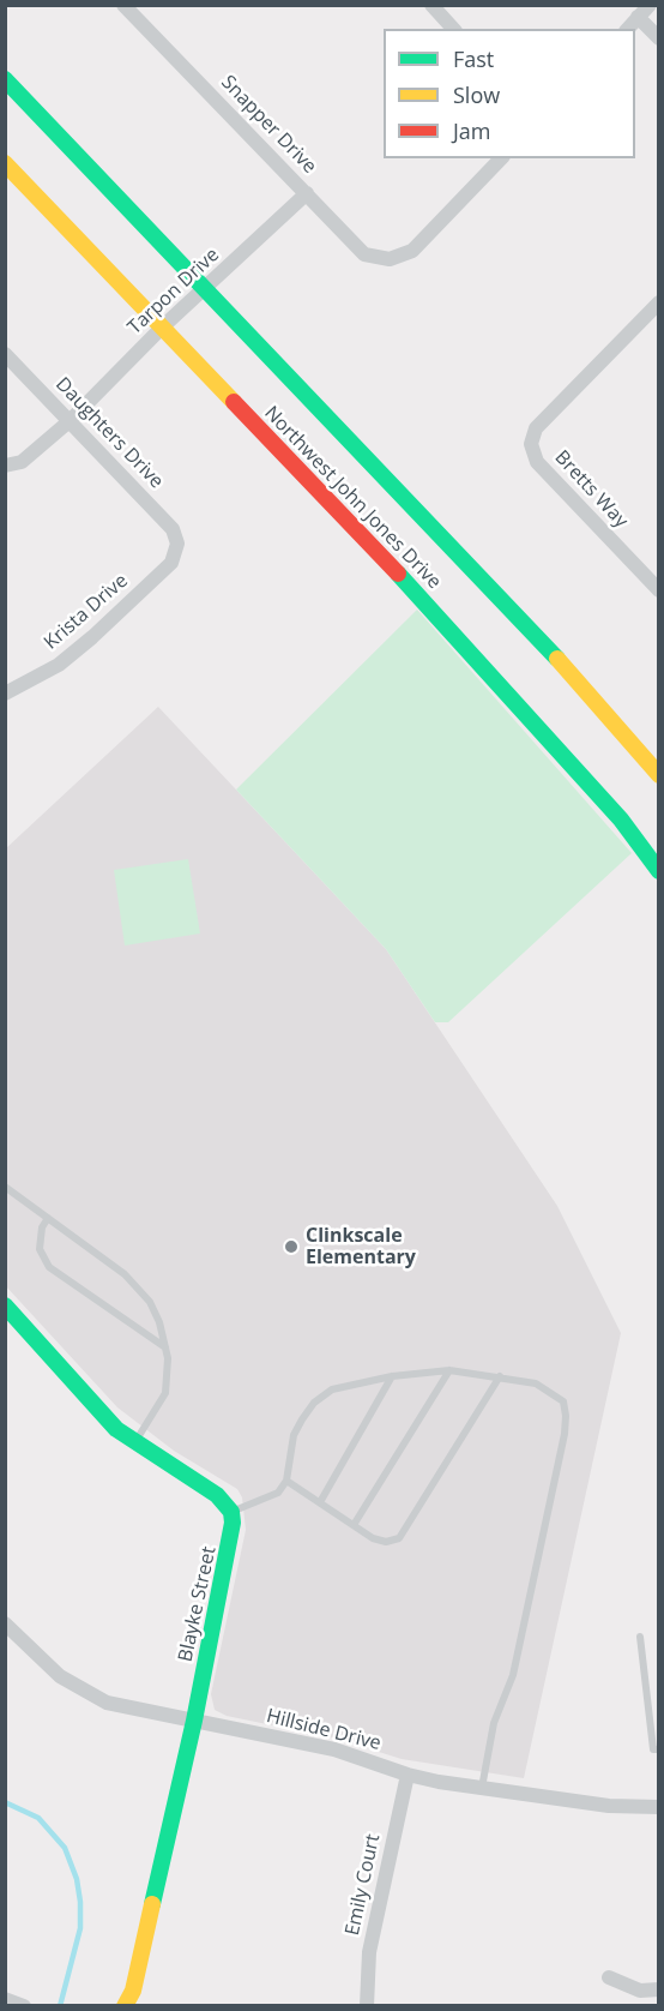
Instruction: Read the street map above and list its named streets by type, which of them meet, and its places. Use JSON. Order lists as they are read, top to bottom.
{
  "streets": {
    "main road": ["Northwest John Jones Drive", "Blayke Street"],
    "street": [
      "Snapper Drive",
      "Tarpon Drive",
      "Daughters Drive",
      "Bretts Way",
      "Krista Drive",
      "Hillside Drive",
      "Emily Court"
    ]
  },
  "crossings": [
    ["Snapper Drive", "Tarpon Drive"],
    ["Tarpon Drive", "Daughters Drive"],
    ["Tarpon Drive", "Northwest John Jones Drive"],
    ["Daughters Drive", "Krista Drive"],
    ["Blayke Street", "Hillside Drive"],
    ["Hillside Drive", "Emily Court"]
  ],
  "places": ["Clinkscale Elementary"],
  "legend": ["Fast", "Slow", "Jam"]
}
